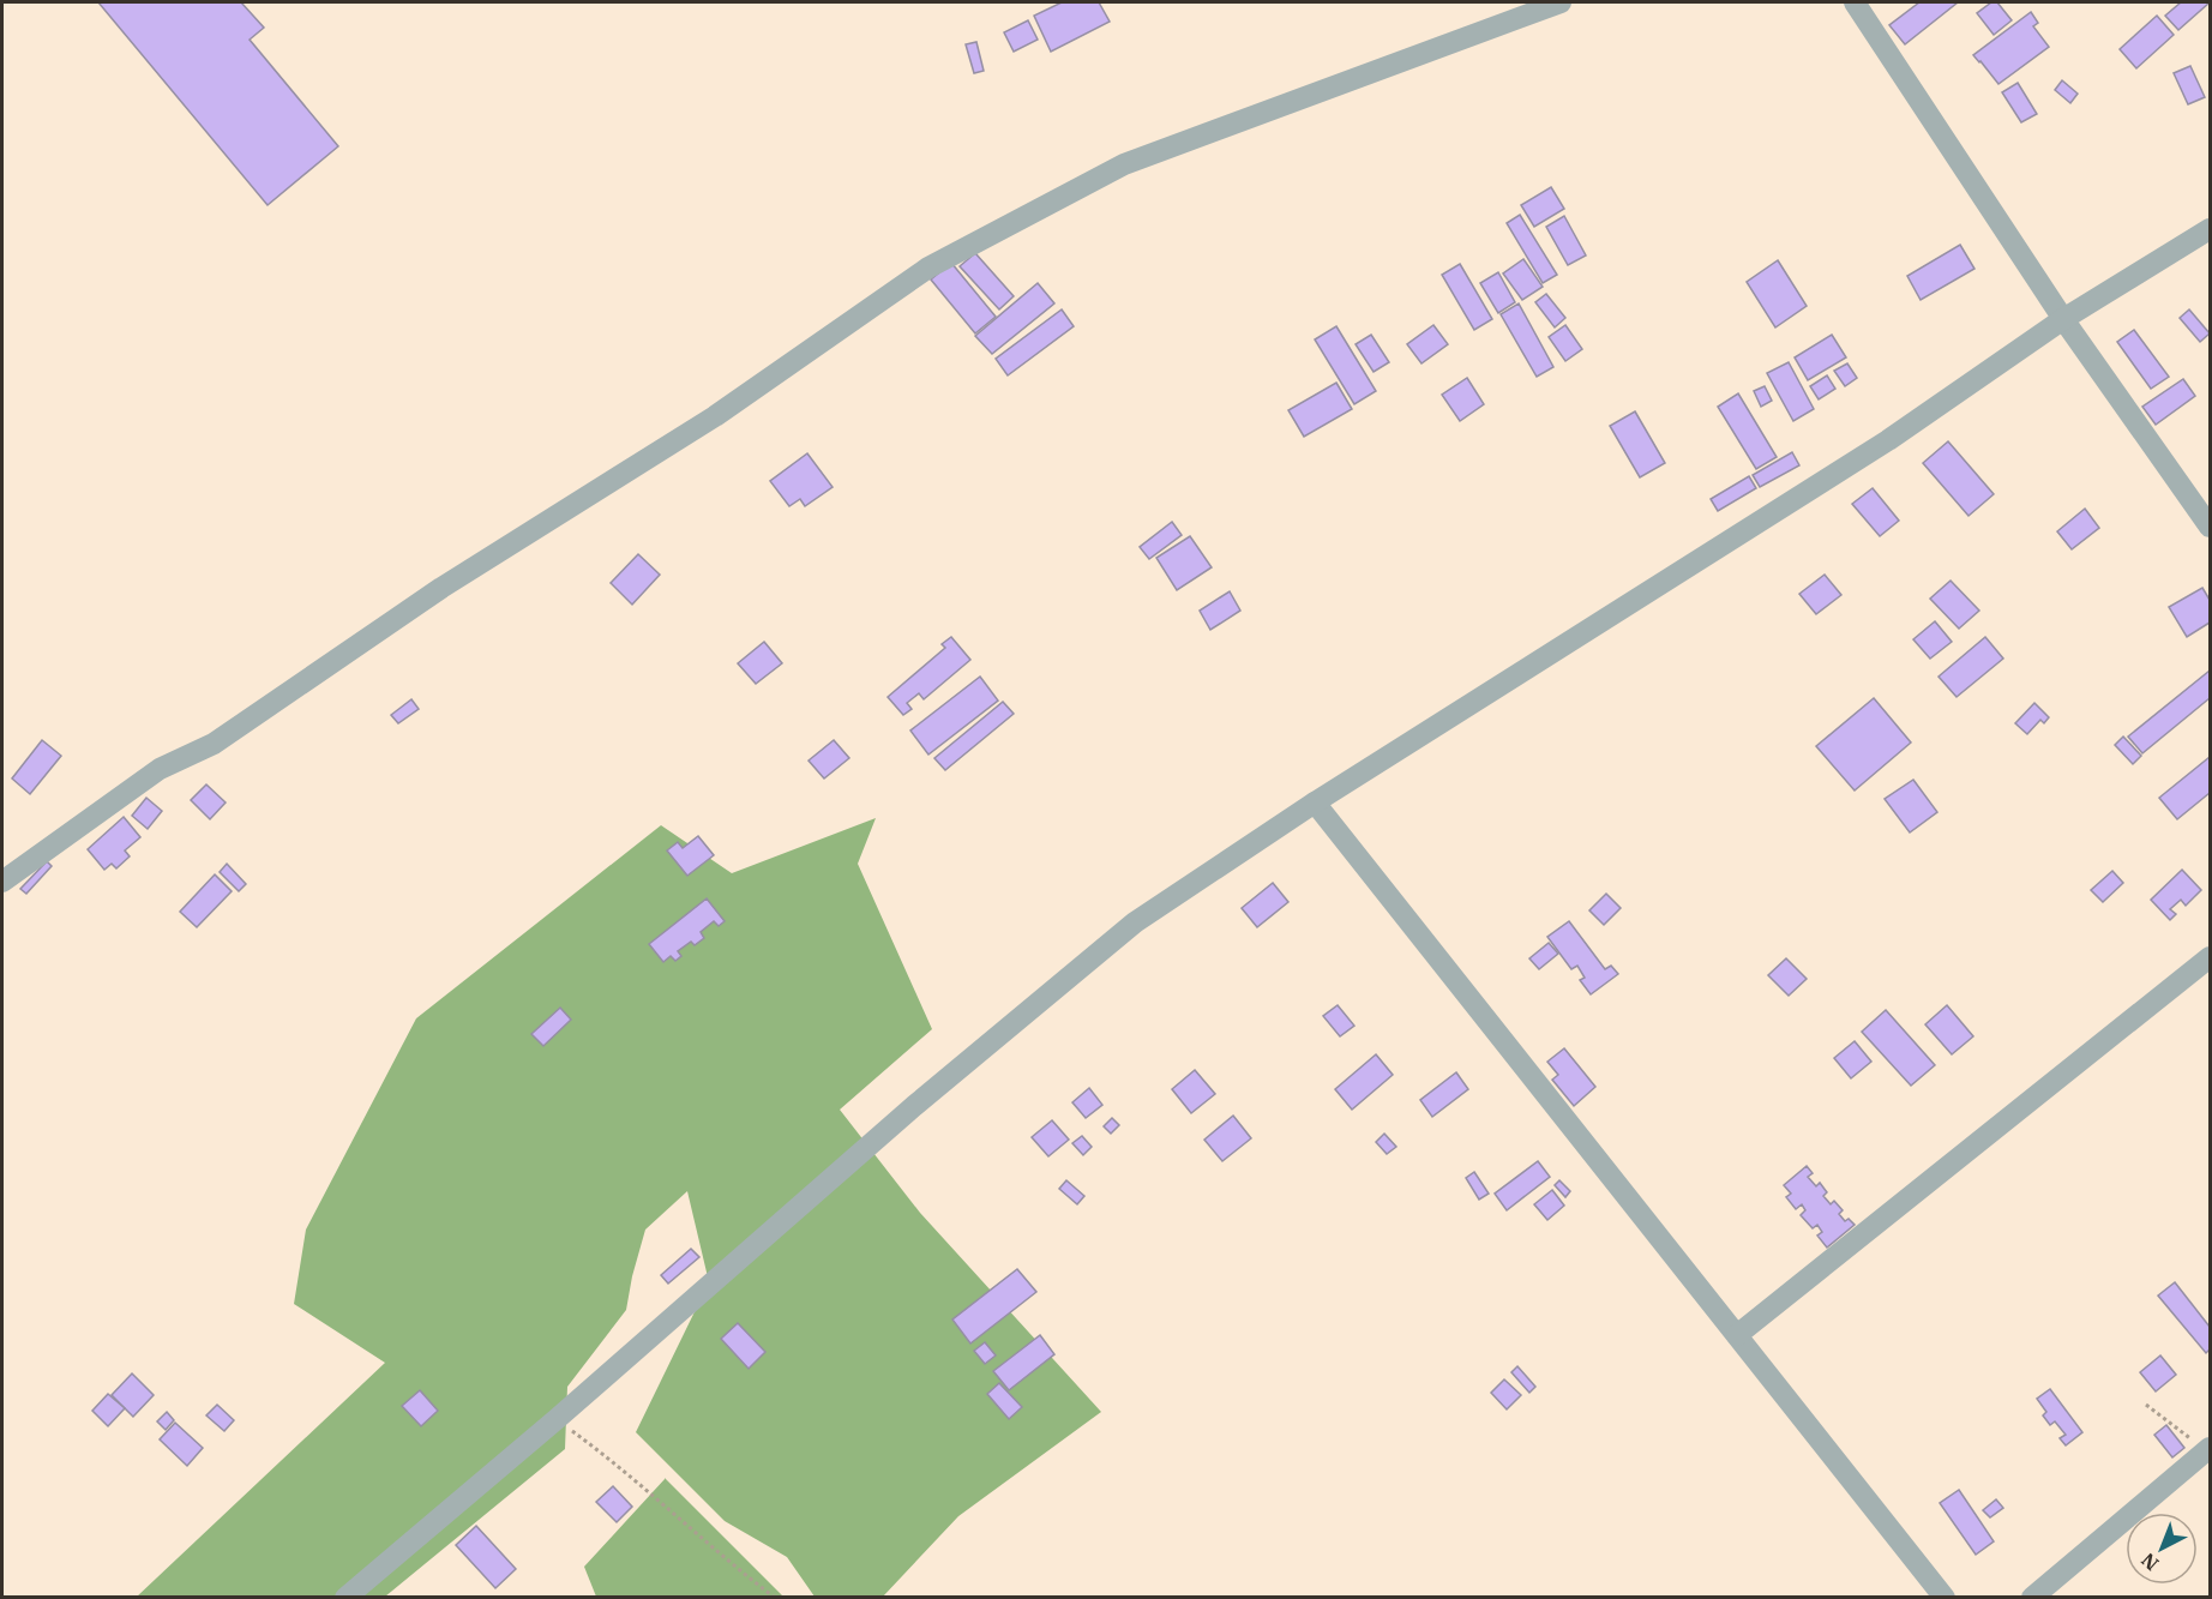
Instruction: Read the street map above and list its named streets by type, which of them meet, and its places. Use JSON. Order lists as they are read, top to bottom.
{
  "north": "bottom left"
}
